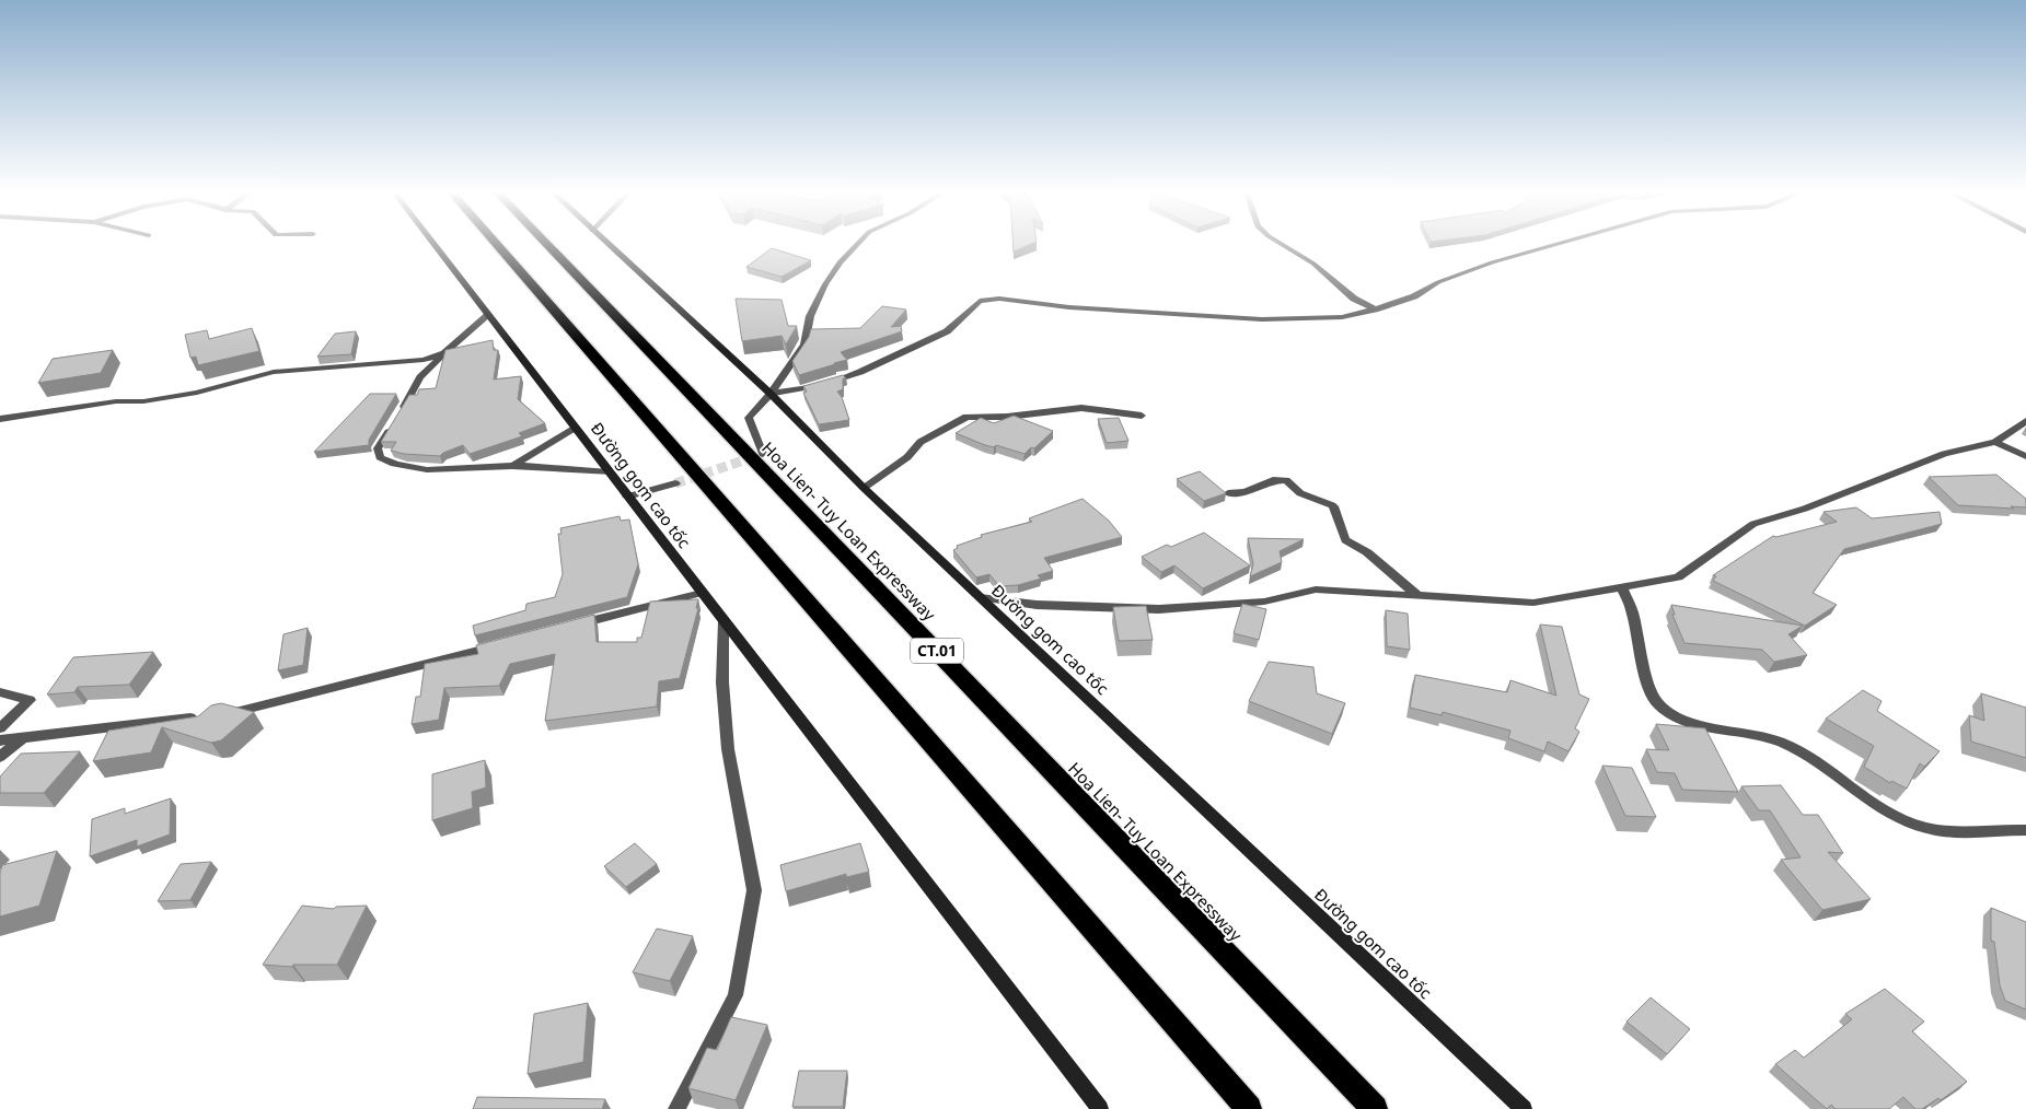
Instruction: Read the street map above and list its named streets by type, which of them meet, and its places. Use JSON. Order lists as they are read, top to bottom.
{
  "streets": {
    "highway": ["Hoa Lien- Tuy Loan Expressway", "CT.01"],
    "main road": ["Đường gom cao tốc"]
  }
}
